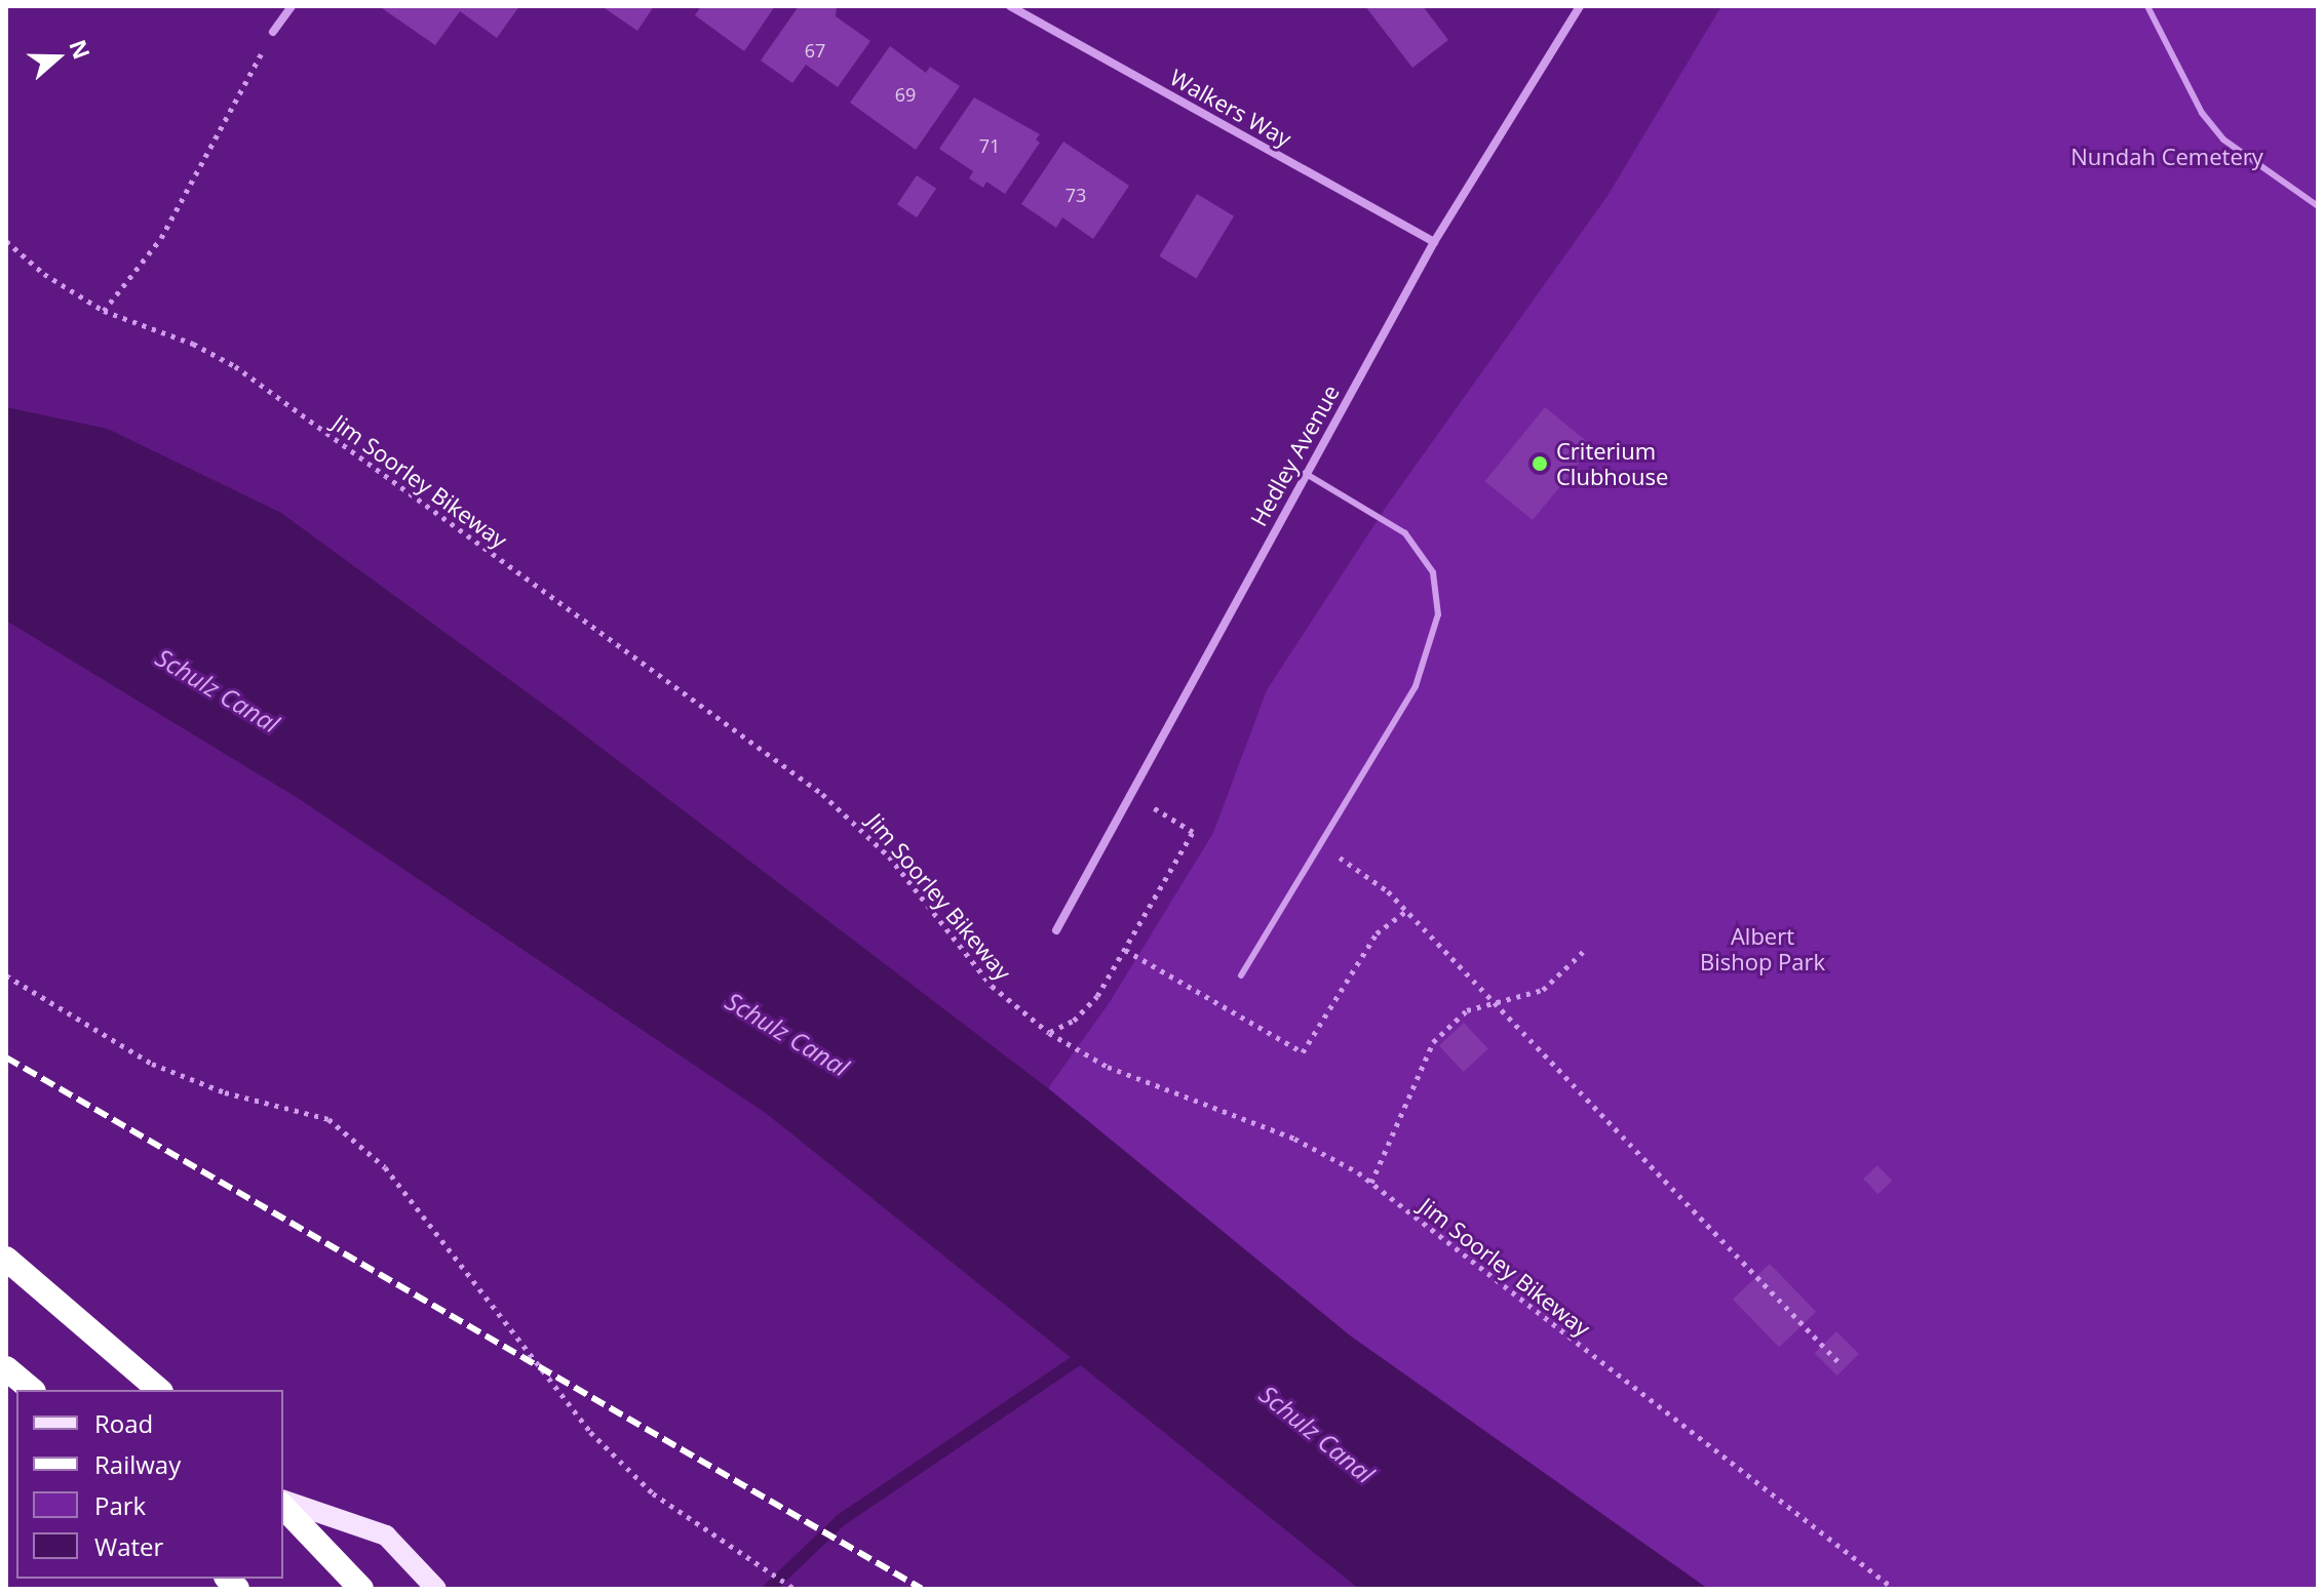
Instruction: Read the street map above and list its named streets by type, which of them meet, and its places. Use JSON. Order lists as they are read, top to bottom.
{
  "streets": {
    "street": ["Walkers Way", "Hedley Avenue"],
    "path": ["Jim Soorley Bikeway"]
  },
  "crossings": [
    ["Walkers Way", "Hedley Avenue"]
  ],
  "water": ["Schulz Canal"],
  "parks": ["Nundah Cemetery", "Albert Bishop Park"],
  "places": ["Criterium Clubhouse"],
  "house_numbers": [
    "67",
    "69",
    "71",
    "73"
  ],
  "legend": [
    "Road",
    "Railway",
    "Park",
    "Water"
  ],
  "north": "right"
}
